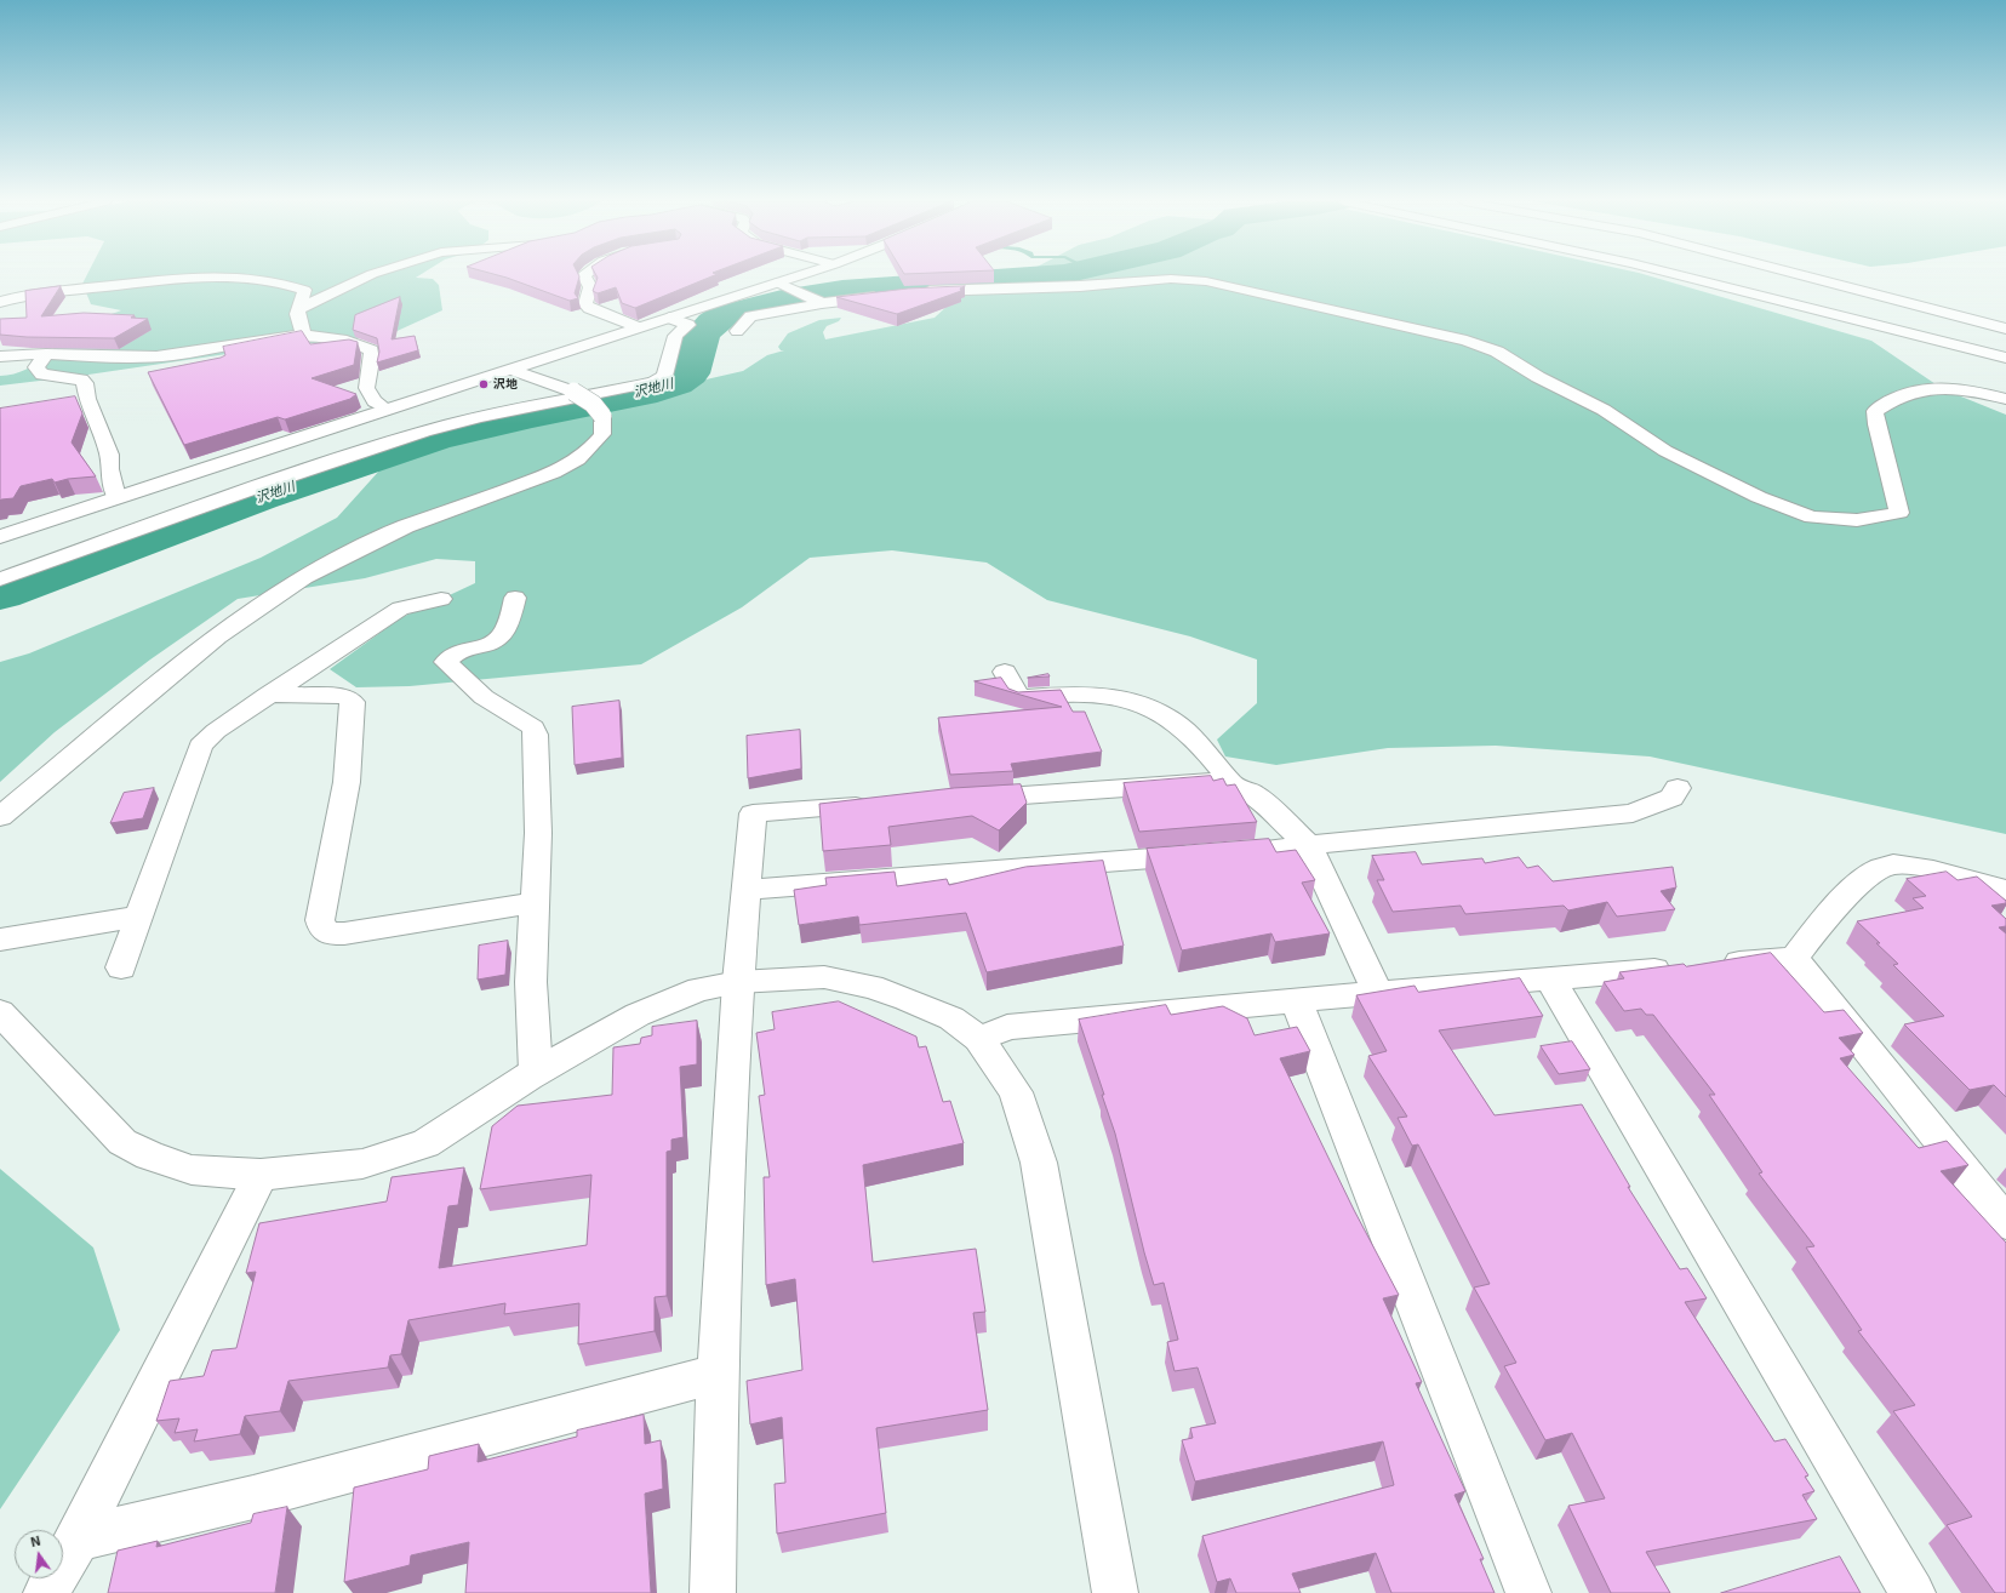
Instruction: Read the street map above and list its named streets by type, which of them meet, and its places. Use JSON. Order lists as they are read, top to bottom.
{
  "water": ["沢地川"],
  "places": ["沢地"],
  "north": "top"
}
